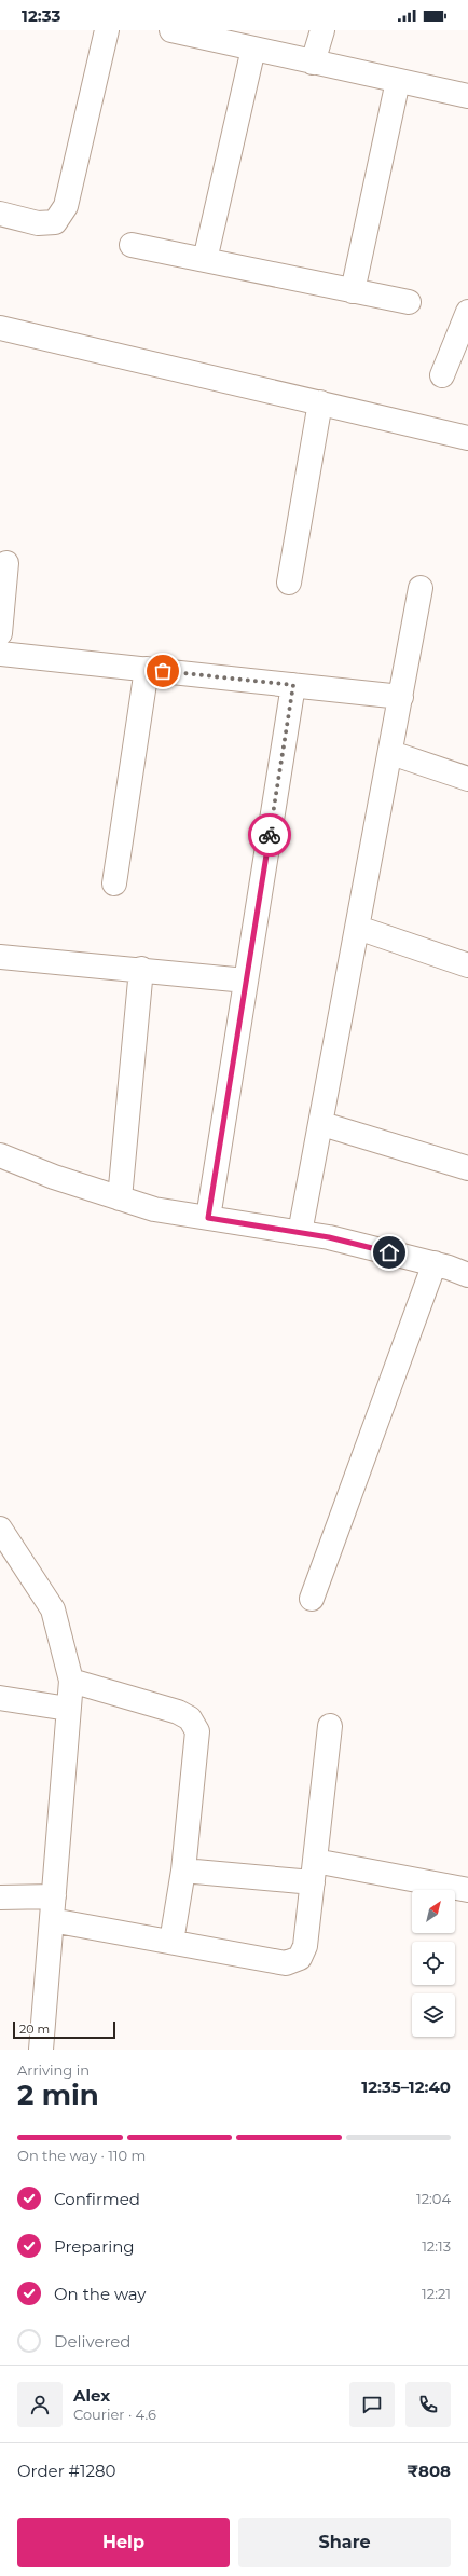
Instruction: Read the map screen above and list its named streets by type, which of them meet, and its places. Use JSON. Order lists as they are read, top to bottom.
{
  "scale_bar": "20 m",
  "north": "top right",
  "page": {
    "status": "12:33",
    "scale": "20 m",
    "heading": ["2 min", "Arriving in", "12:35–12:40"],
    "panel": [
      "Alex",
      "Courier · 4.6",
      "Order #1280",
      "₹808"
    ],
    "bar": "On the way · 110 m",
    "list": [
      ["Confirmed", "12:04"],
      ["Preparing", "12:13"],
      ["On the way", "12:21"],
      "Delivered"
    ],
    "buttons": ["Help", "Share"]
  }
}
